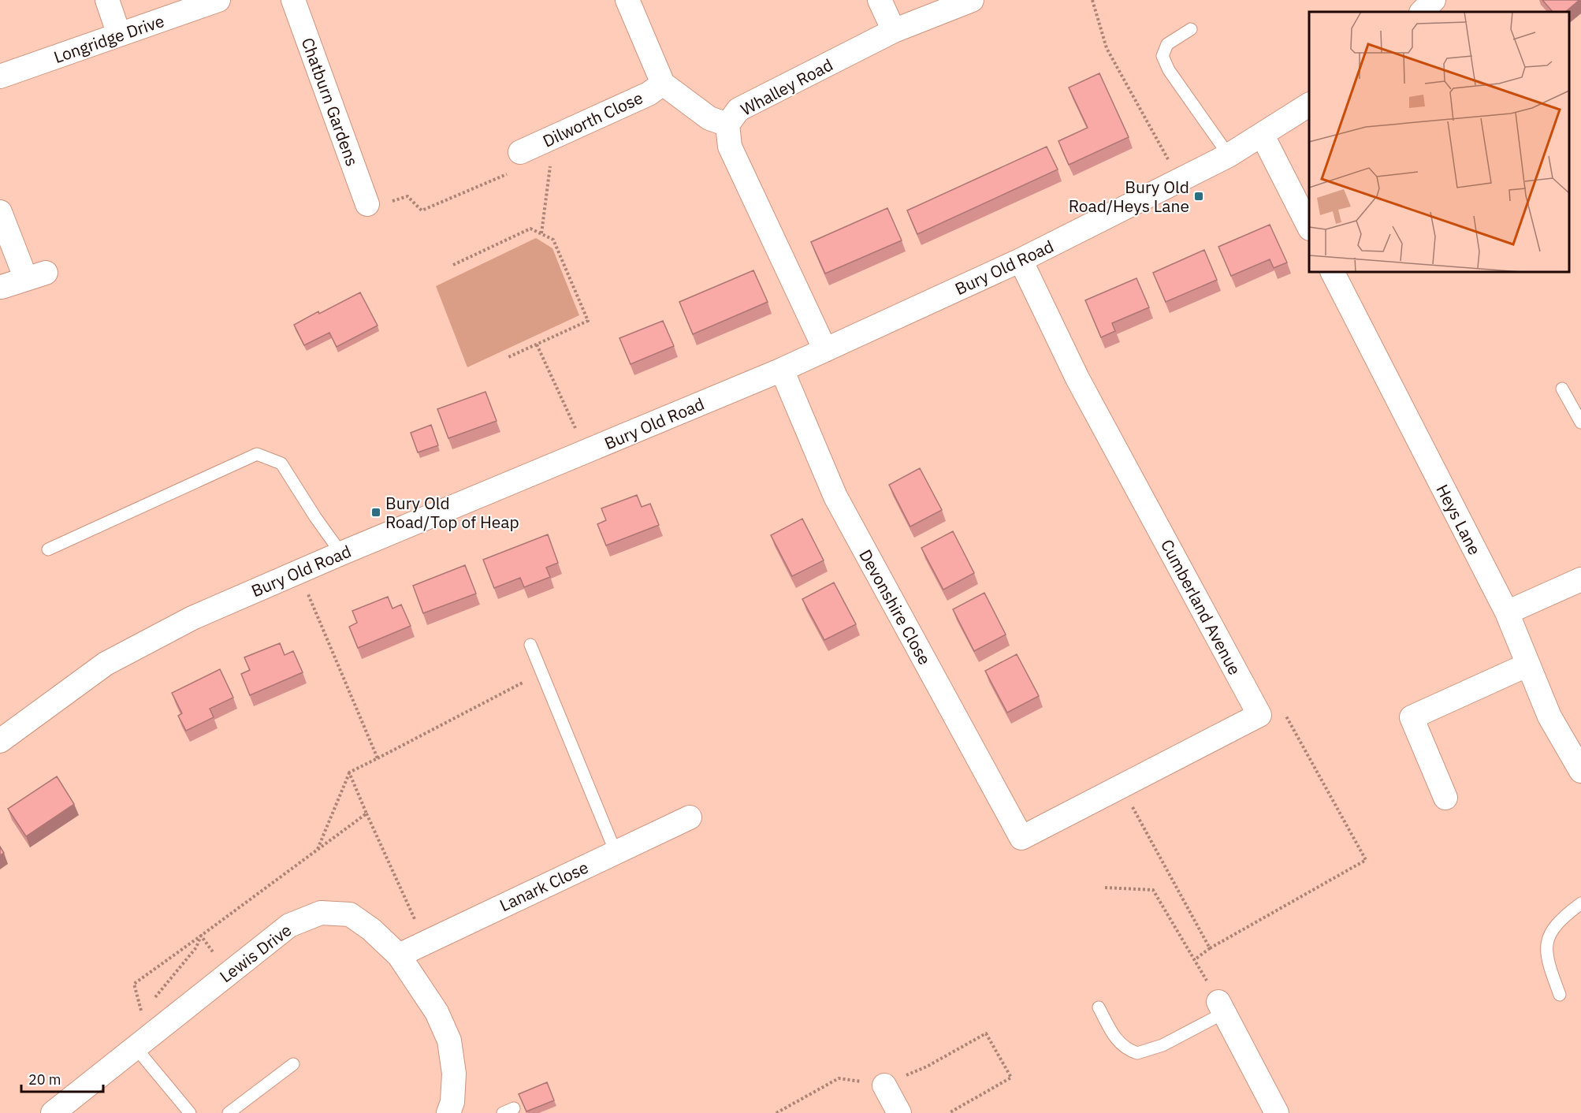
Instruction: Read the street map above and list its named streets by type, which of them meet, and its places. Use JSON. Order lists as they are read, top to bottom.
{
  "streets": {
    "street": [
      "Longridge Drive",
      "Whalley Road",
      "Chatburn Gardens",
      "Dilworth Close",
      "Bury Old Road",
      "Heys Lane",
      "Devonshire Close",
      "Cumberland Avenue",
      "Lanark Close",
      "Lewis Drive"
    ]
  },
  "crossings": [
    ["Whalley Road", "Bury Old Road"],
    ["Bury Old Road", "Devonshire Close"],
    ["Bury Old Road", "Cumberland Avenue"],
    ["Devonshire Close", "Cumberland Avenue"],
    ["Lanark Close", "Lewis Drive"]
  ],
  "places": {
    "transit": ["Bury Old Road/Heys Lane", "Bury Old Road/Top of Heap"]
  },
  "scale_bar": "20 m"
}
